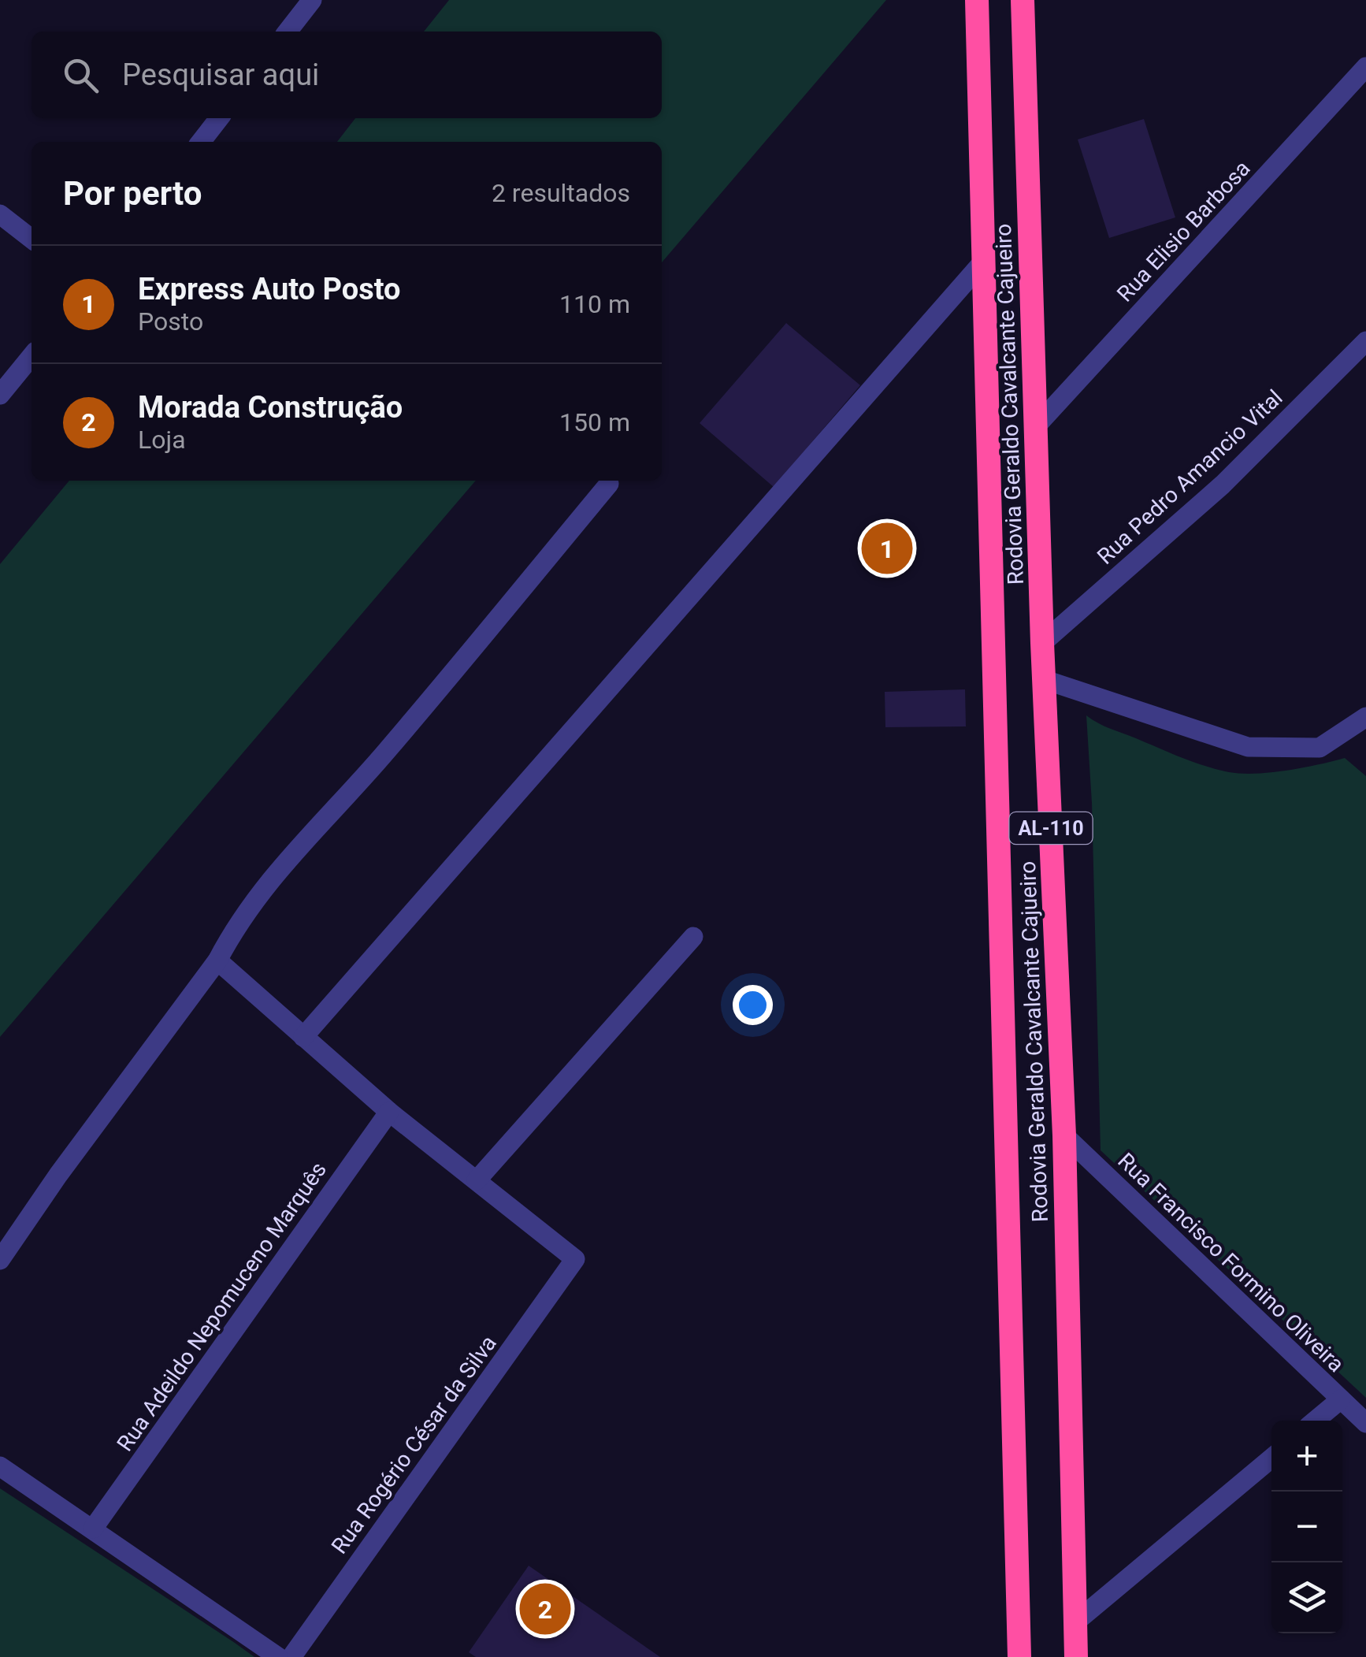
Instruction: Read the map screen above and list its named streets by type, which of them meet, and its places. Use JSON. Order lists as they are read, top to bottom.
{
  "streets": {
    "highway": ["Rodovia Geraldo Cavalcante Cajueiro", "AL-110"],
    "street": [
      "Rua Elisio Barbosa",
      "Rua Pedro Amancio Vital",
      "Rua Francisco Formino Oliveira",
      "Rua Adeildo Nepomuceno Marquês",
      "Rua Rogério César da Silva"
    ]
  },
  "crossings": [
    ["Rua Elisio Barbosa", "Rodovia Geraldo Cavalcante Cajueiro"],
    ["Rodovia Geraldo Cavalcante Cajueiro", "Rua Pedro Amancio Vital"],
    ["Rodovia Geraldo Cavalcante Cajueiro", "Rua Francisco Formino Oliveira"]
  ],
  "page": {
    "search": "Pesquisar aqui",
    "heading": ["Por perto", "2 resultados"],
    "list": [
      {
        "mark": "1",
        "name": "Express Auto Posto",
        "note": "Posto",
        "value": "110 m"
      },
      {
        "mark": "2",
        "name": "Morada Construção",
        "note": "Loja",
        "value": "150 m"
      }
    ],
    "pins": ["1", "2"],
    "map_buttons": ["+", "−"]
  }
}
